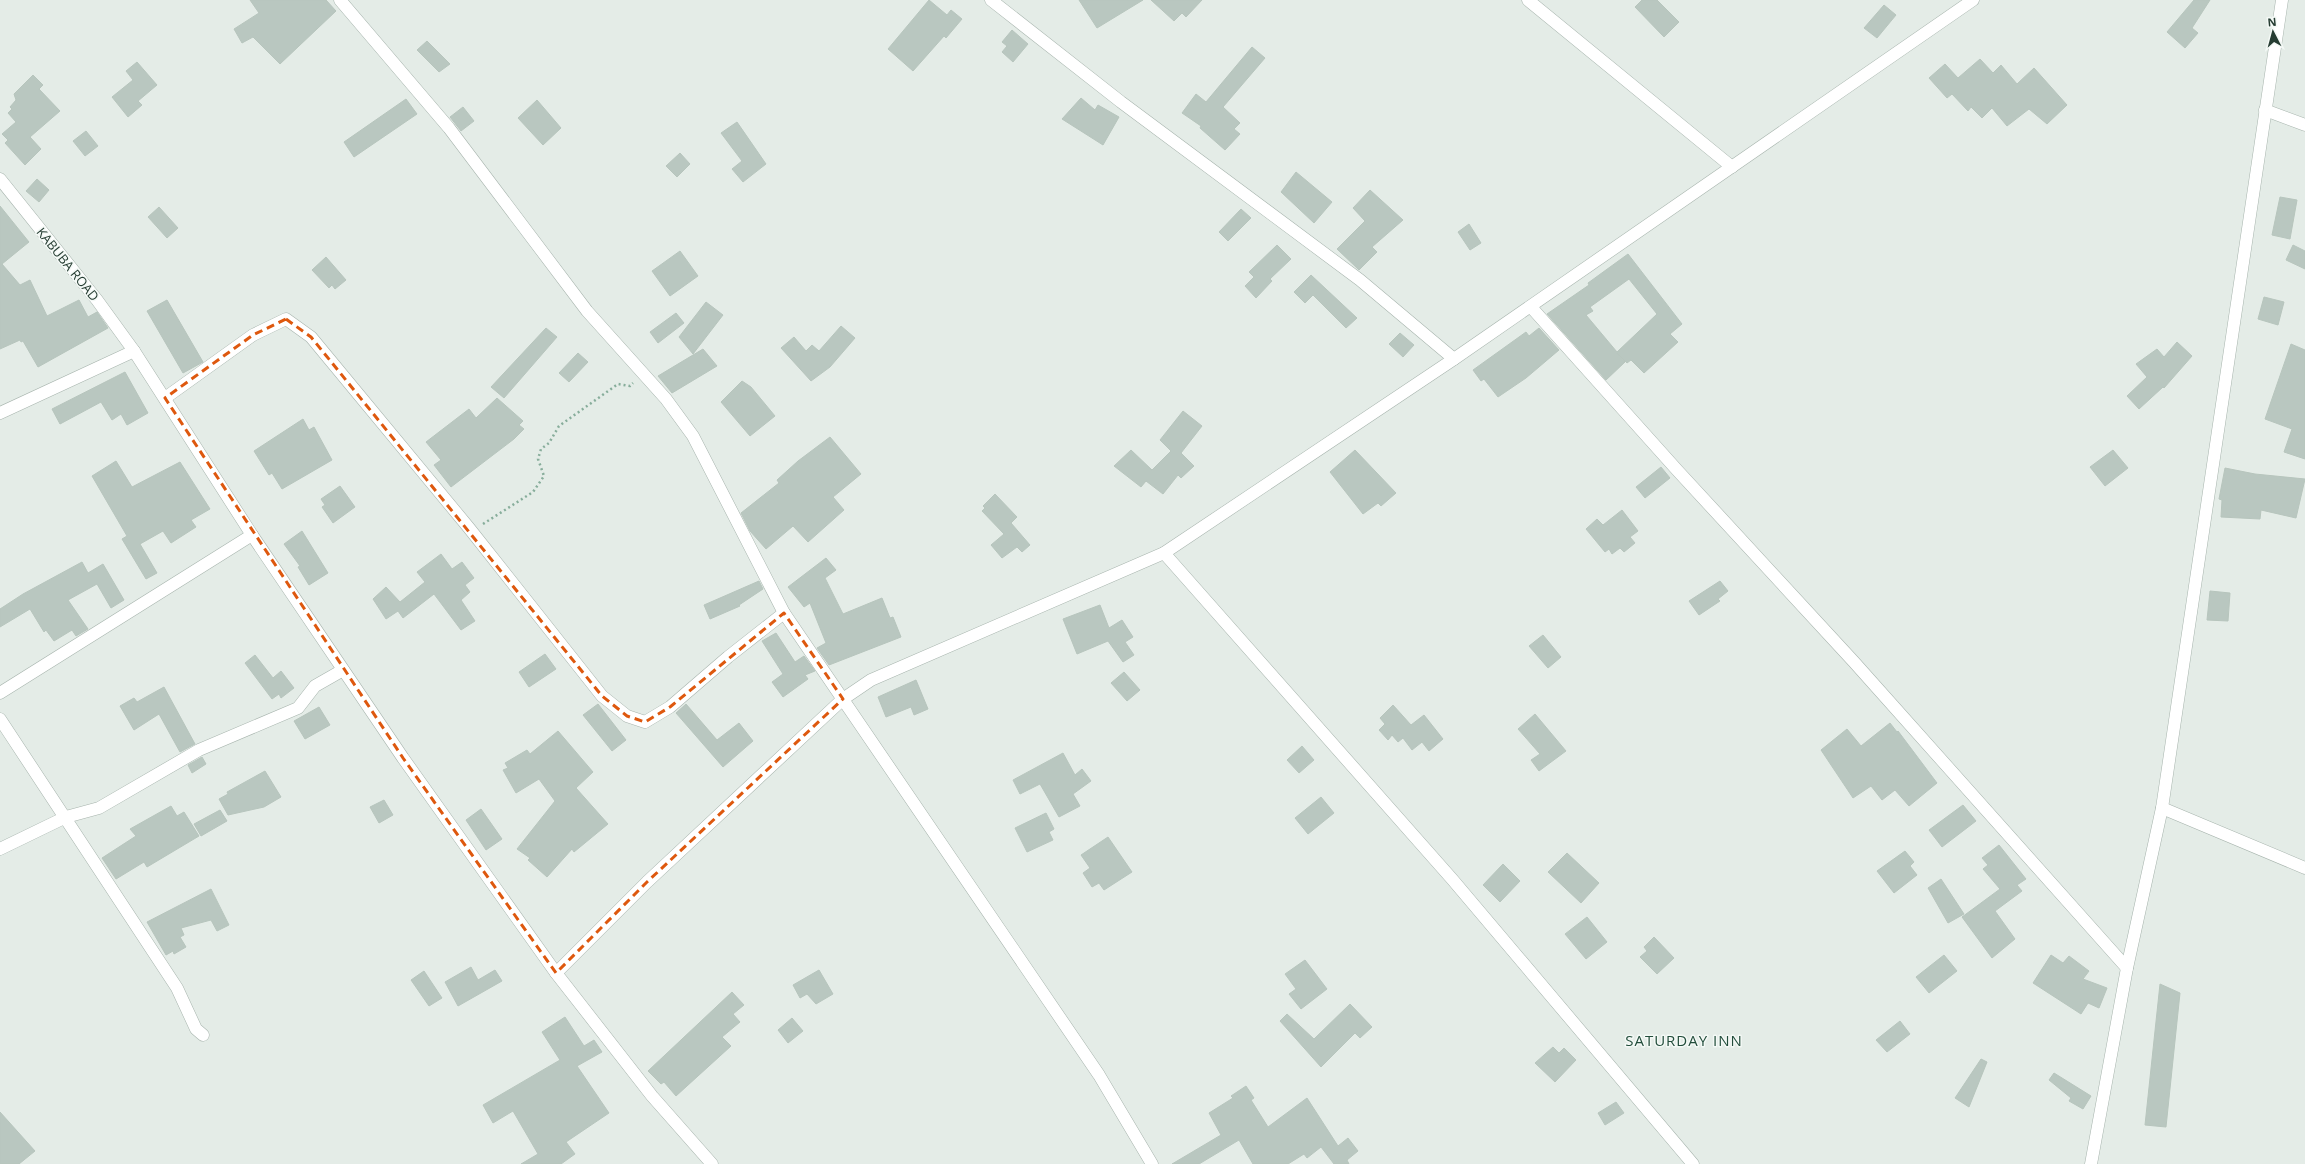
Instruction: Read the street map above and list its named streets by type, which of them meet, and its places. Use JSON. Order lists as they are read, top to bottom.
{
  "streets": {
    "street": ["KABUBA ROAD"]
  },
  "districts": ["SATURDAY INN"],
  "north": "top"
}
